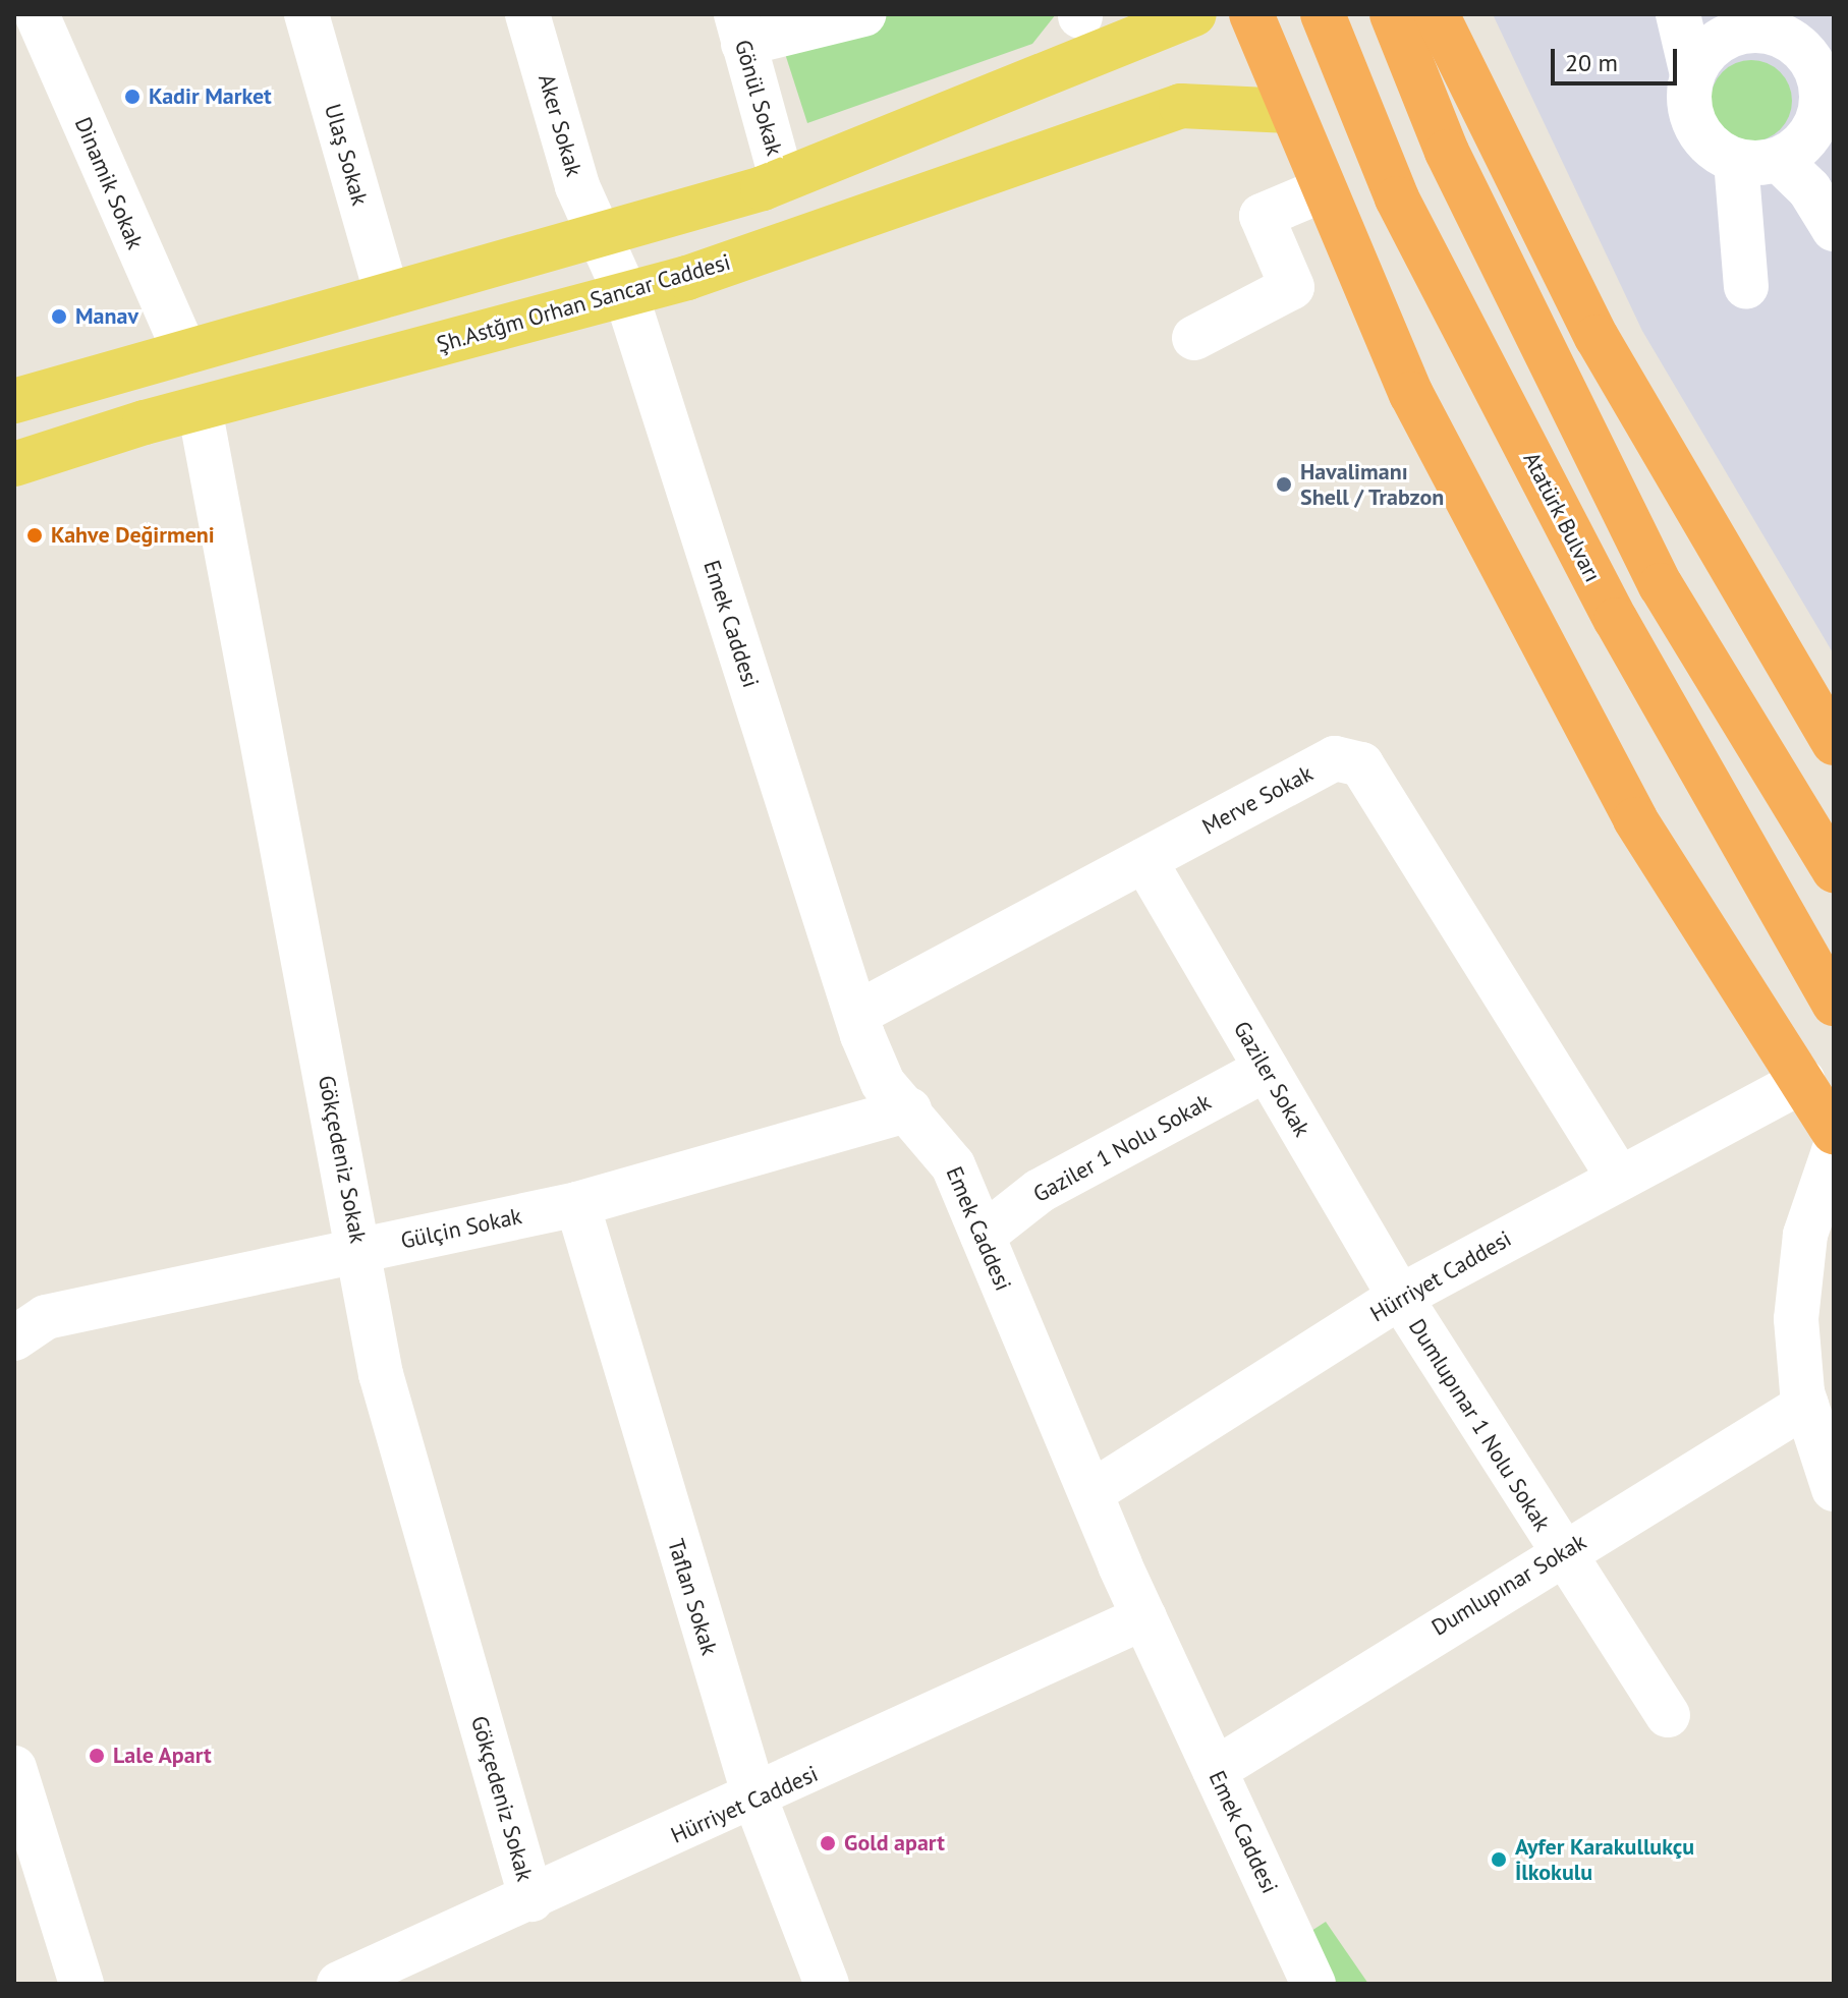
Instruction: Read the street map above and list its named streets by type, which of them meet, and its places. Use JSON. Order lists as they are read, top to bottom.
{
  "streets": {
    "highway": ["Atatürk Bulvarı"],
    "main road": ["Şh.Astğm Orhan Sancar Caddesi"],
    "street": [
      "Gönül Sokak",
      "Aker Sokak",
      "Ulaş Sokak",
      "Dinamik Sokak",
      "Emek Caddesi",
      "Merve Sokak",
      "Gaziler Sokak",
      "Gaziler 1 Nolu Sokak",
      "Gökçedeniz Sokak",
      "Gülçin Sokak",
      "Hürriyet Caddesi",
      "Dumlupınar 1 Nolu Sokak",
      "Dumlupınar Sokak",
      "Taflan Sokak"
    ]
  },
  "crossings": [
    ["Aker Sokak", "Emek Caddesi"],
    ["Şh.Astğm Orhan Sancar Caddesi", "Emek Caddesi"],
    ["Şh.Astğm Orhan Sancar Caddesi", "Gökçedeniz Sokak"],
    ["Emek Caddesi", "Merve Sokak"],
    ["Emek Caddesi", "Gaziler 1 Nolu Sokak"],
    ["Emek Caddesi", "Gülçin Sokak"],
    ["Emek Caddesi", "Hürriyet Caddesi"],
    ["Emek Caddesi", "Dumlupınar Sokak"],
    ["Merve Sokak", "Gaziler Sokak"],
    ["Merve Sokak", "Hürriyet Caddesi"],
    ["Gaziler Sokak", "Gaziler 1 Nolu Sokak"],
    ["Gaziler Sokak", "Hürriyet Caddesi"],
    ["Gaziler Sokak", "Dumlupınar 1 Nolu Sokak"],
    ["Gökçedeniz Sokak", "Gülçin Sokak"],
    ["Gökçedeniz Sokak", "Hürriyet Caddesi"],
    ["Gülçin Sokak", "Taflan Sokak"],
    ["Hürriyet Caddesi", "Dumlupınar 1 Nolu Sokak"],
    ["Hürriyet Caddesi", "Taflan Sokak"],
    ["Dumlupınar 1 Nolu Sokak", "Dumlupınar Sokak"]
  ],
  "places": [
    "Kadir Market",
    "Manav",
    "Havalimanı Shell / Trabzon",
    "Kahve Değirmeni",
    "Lale Apart",
    "Gold apart",
    "Ayfer Karakullukçu İlkokulu"
  ],
  "scale_bar": "20 m"
}
